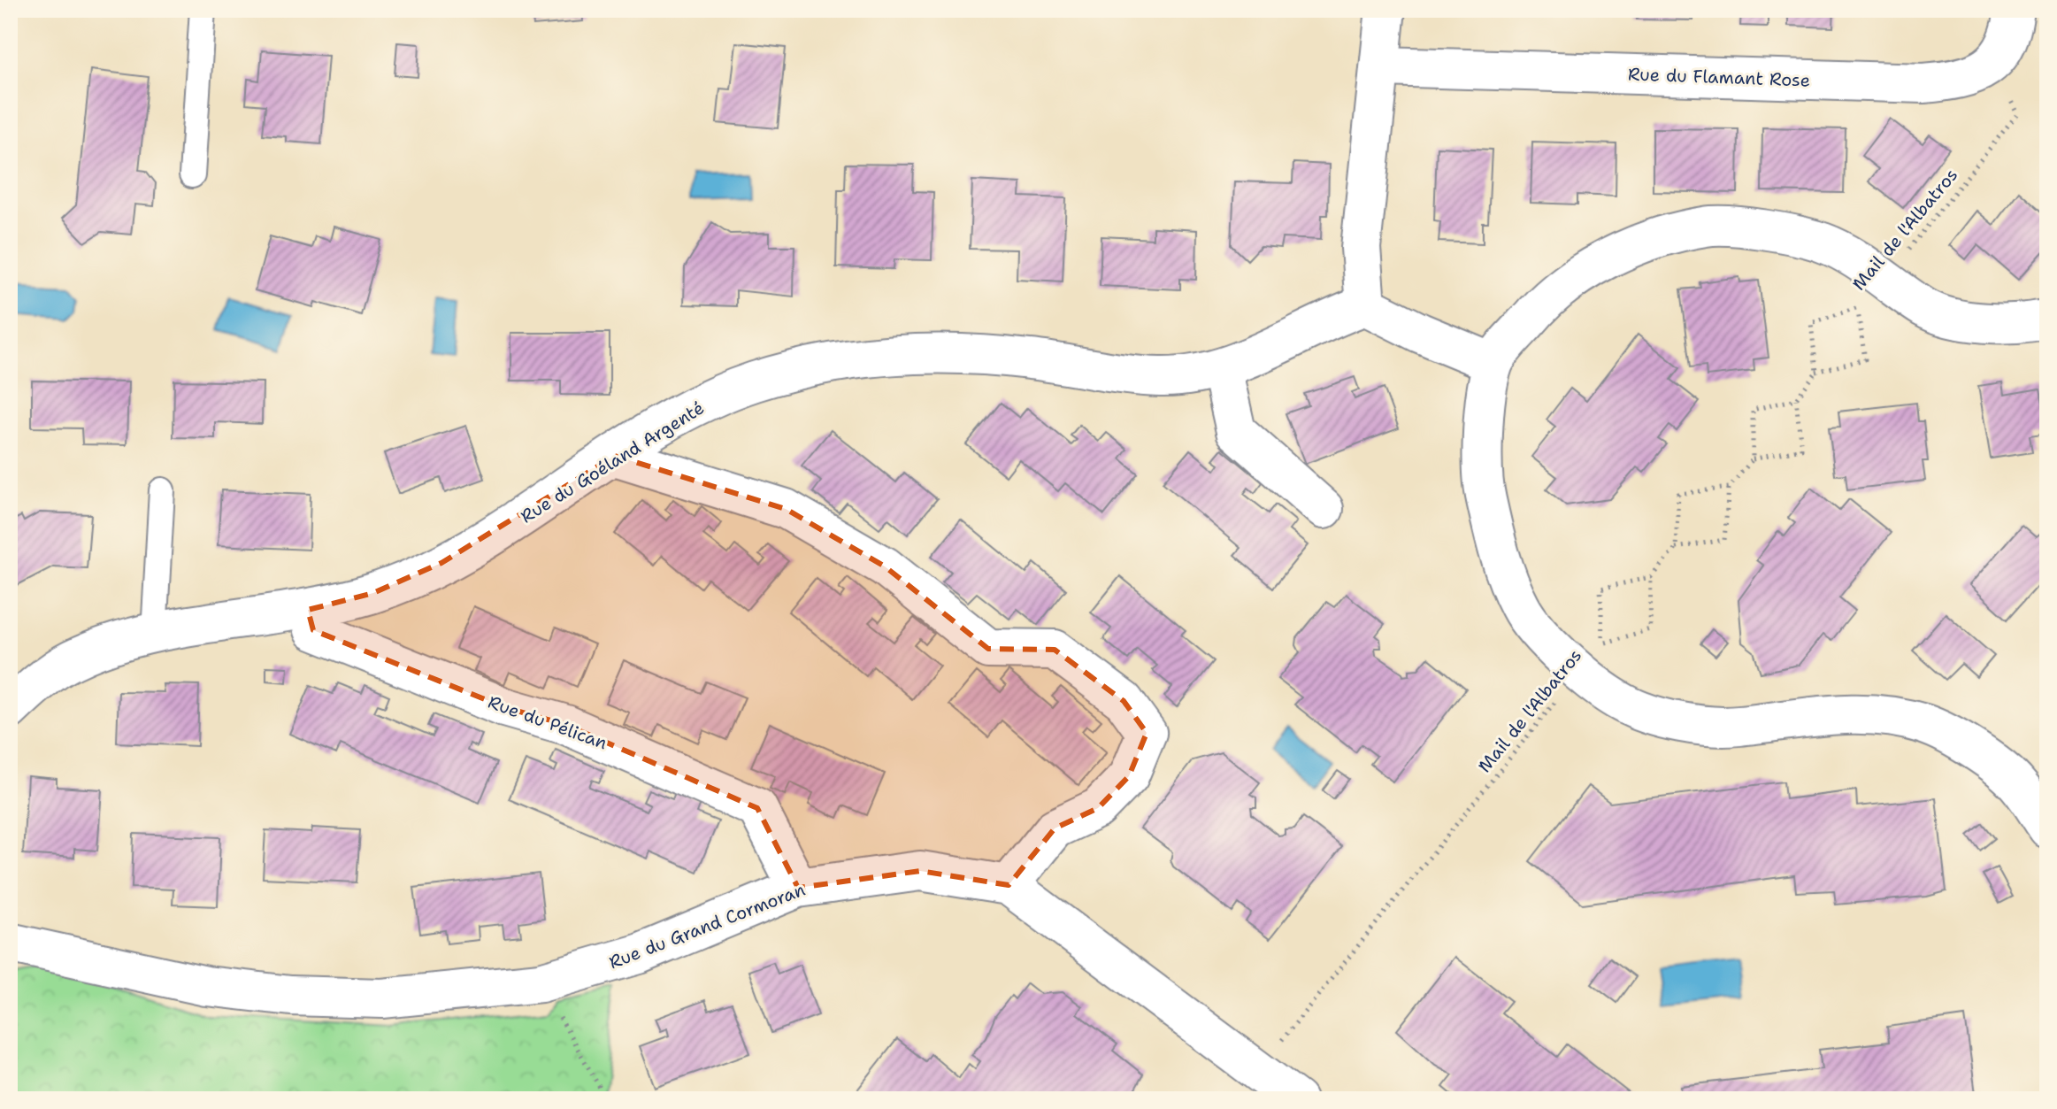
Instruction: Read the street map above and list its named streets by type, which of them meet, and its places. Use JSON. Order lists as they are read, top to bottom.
{
  "streets": {
    "street": [
      "Rue du Flamant Rose",
      "Rue du Goéland Argenté",
      "Rue du Pélican",
      "Rue du Grand Cormoran"
    ],
    "path": ["Mail de l'Albatros"]
  },
  "crossings": [
    ["Rue du Flamant Rose", "Mail de l'Albatros"],
    ["Mail de l'Albatros", "Rue du Grand Cormoran"],
    ["Rue du Goéland Argenté", "Rue du Pélican"],
    ["Rue du Pélican", "Rue du Grand Cormoran"]
  ]
}
